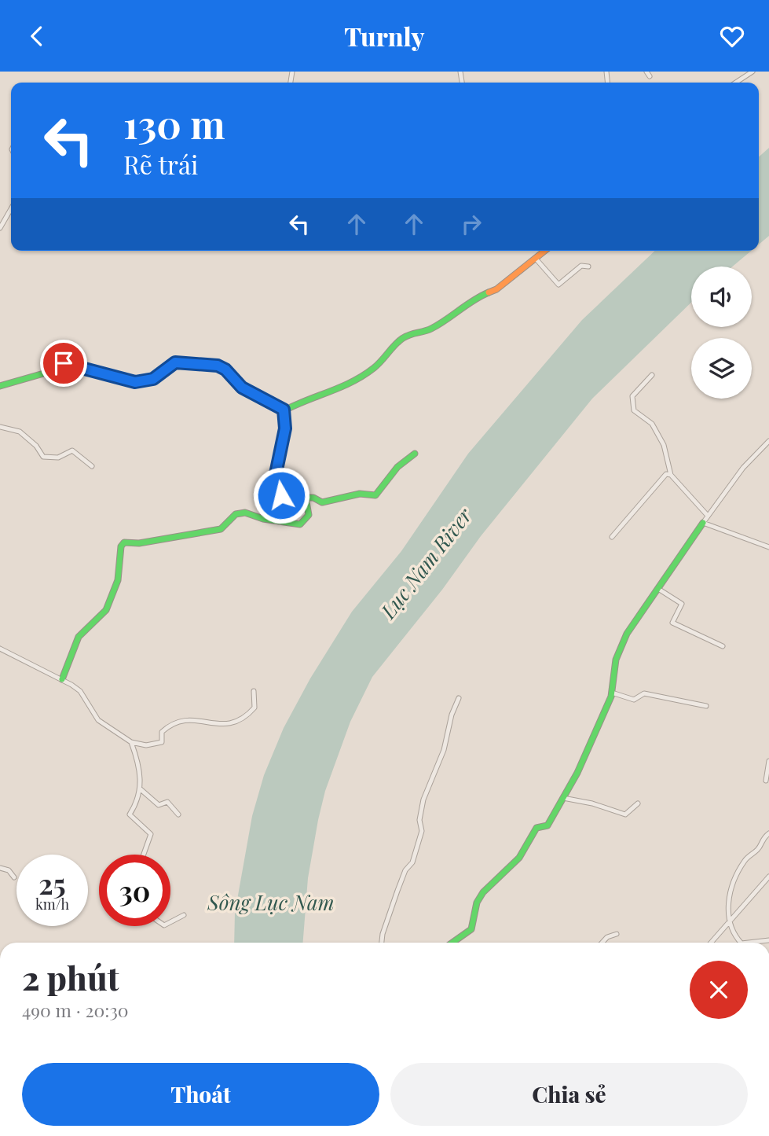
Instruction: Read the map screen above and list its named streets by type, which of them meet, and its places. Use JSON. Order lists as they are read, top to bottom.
{
  "water": ["Lục Nam River", "Sông Lục Nam"],
  "page": {
    "header": "Turnly",
    "turn": ["130 m", "Rẽ trái"],
    "speed": "25 km/h",
    "limit": "30",
    "heading": ["2 phút", "490 m · 20:30"],
    "buttons": ["Thoát", "Chia sẻ"]
  }
}
